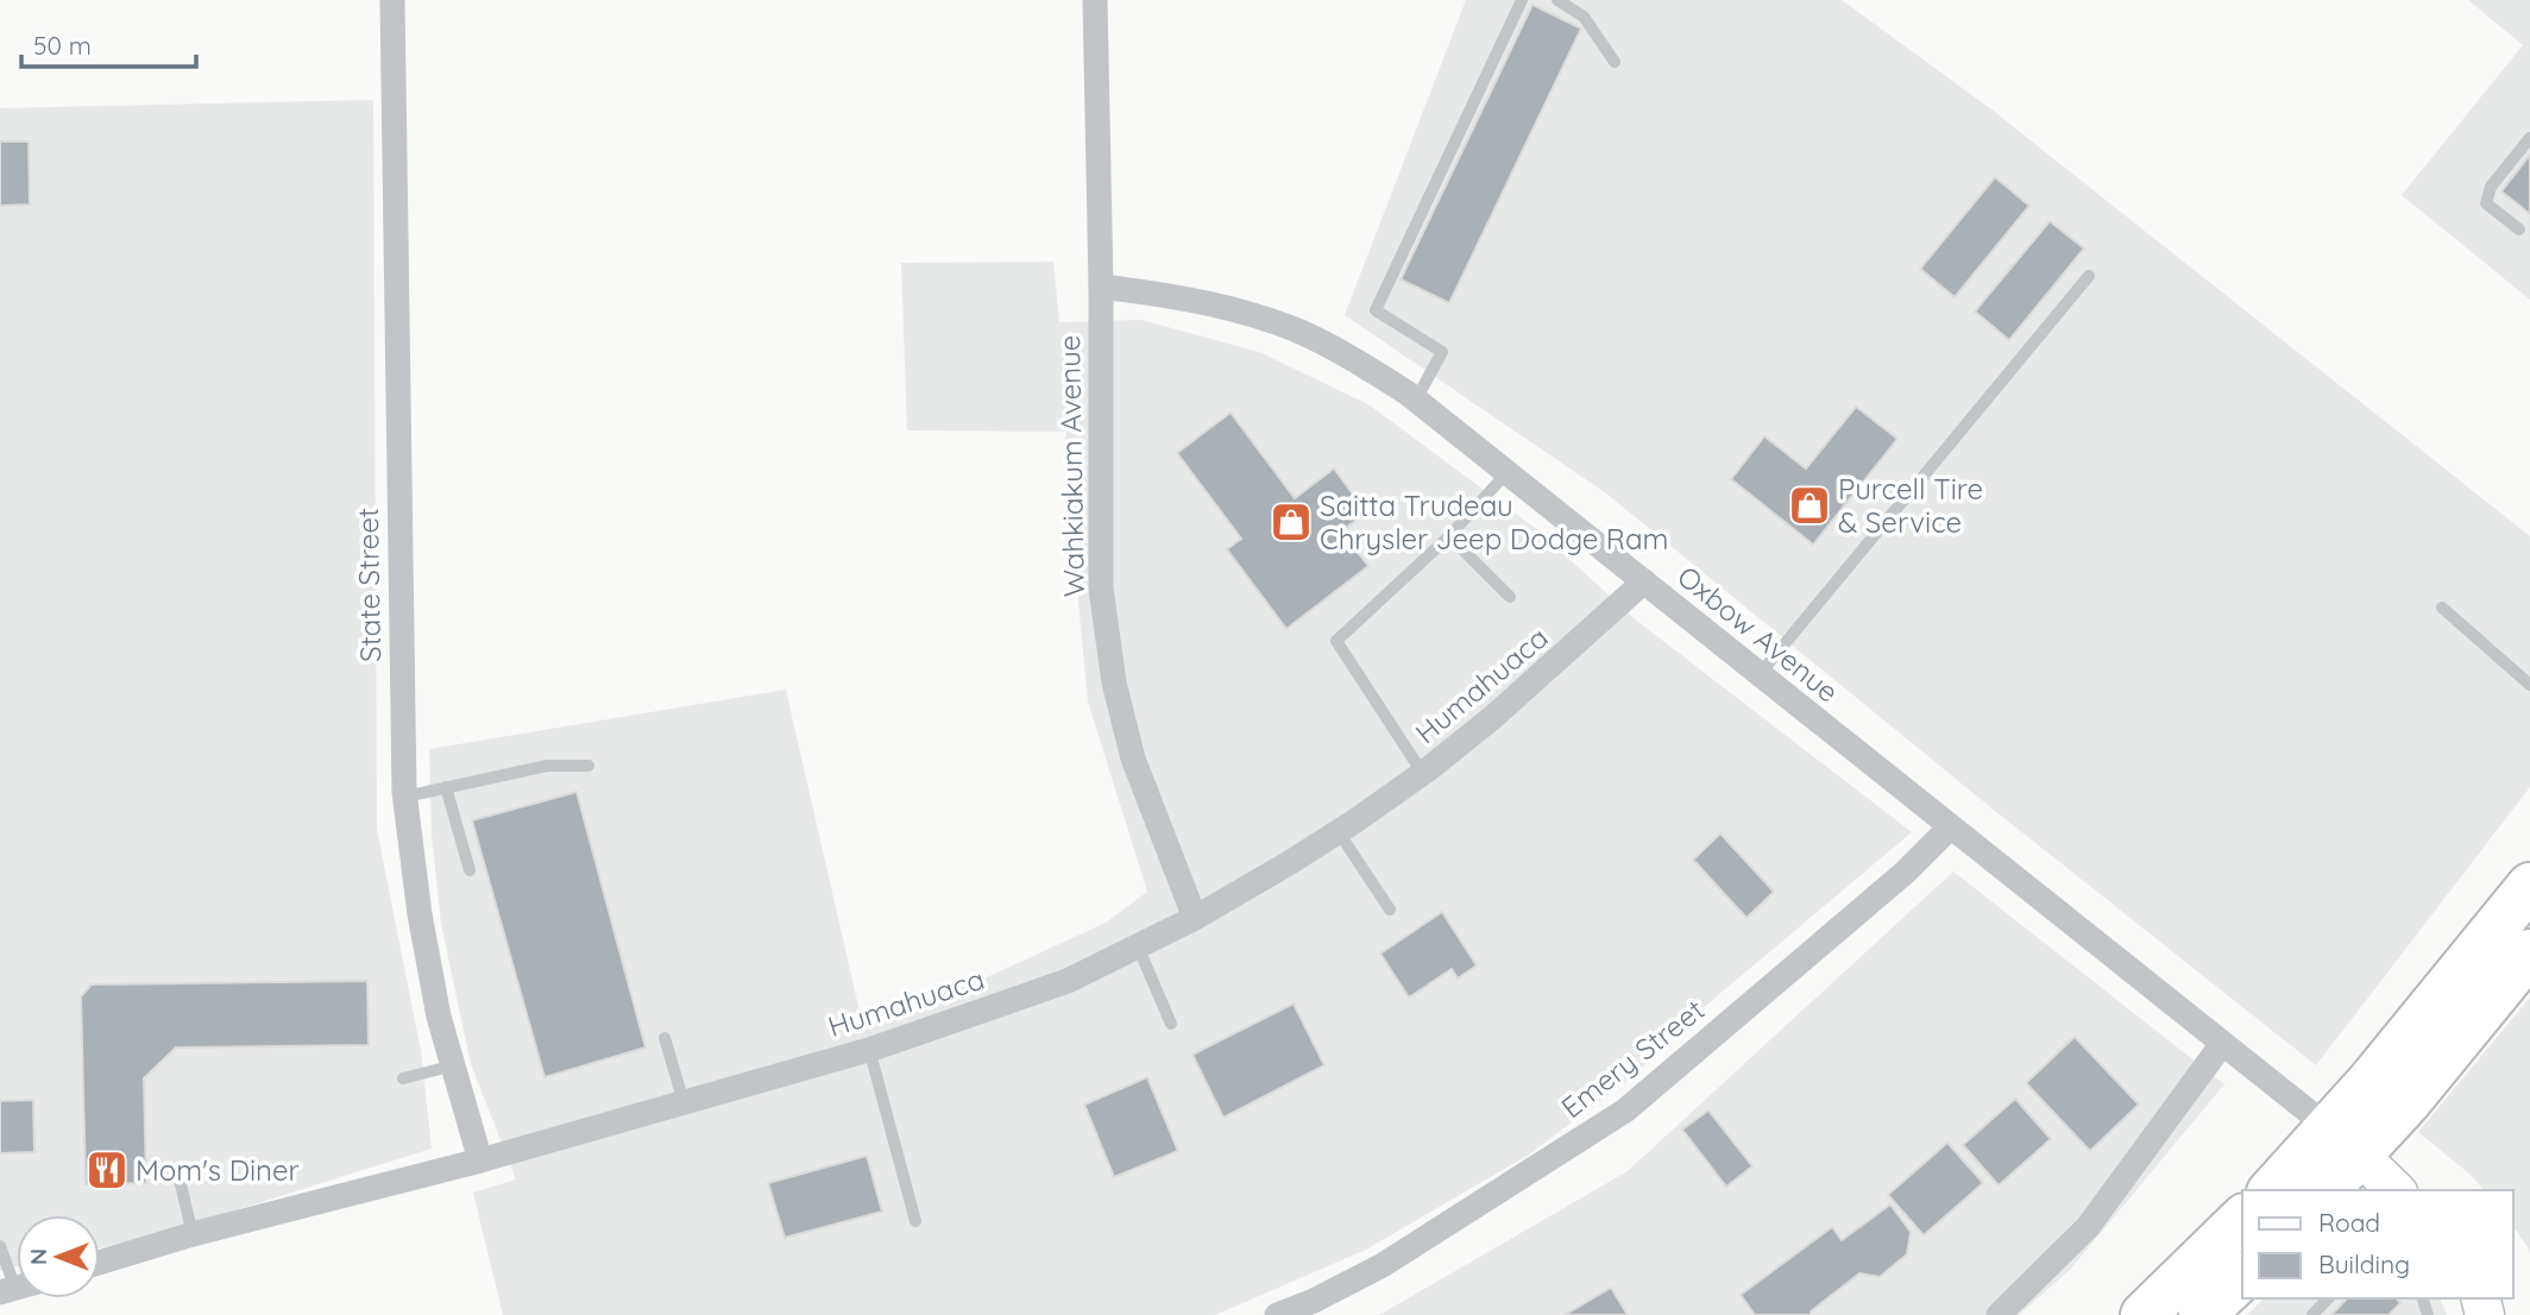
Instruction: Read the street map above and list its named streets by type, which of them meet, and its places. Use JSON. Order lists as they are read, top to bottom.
{
  "streets": {
    "street": [
      "Wahkiakum Avenue",
      "State Street",
      "Oxbow Avenue",
      "Humahuaca",
      "Emery Street"
    ]
  },
  "crossings": [
    ["Wahkiakum Avenue", "Oxbow Avenue"],
    ["Wahkiakum Avenue", "Humahuaca"],
    ["State Street", "Humahuaca"],
    ["Oxbow Avenue", "Humahuaca"],
    ["Oxbow Avenue", "Emery Street"]
  ],
  "places": {
    "shop": ["Purcell Tire & Service", "Saitta Trudeau Chrysler Jeep Dodge Ram"],
    "restaurant": ["Mom's Diner"]
  },
  "legend": ["Road", "Building"],
  "scale_bar": "50 m",
  "north": "left"
}
